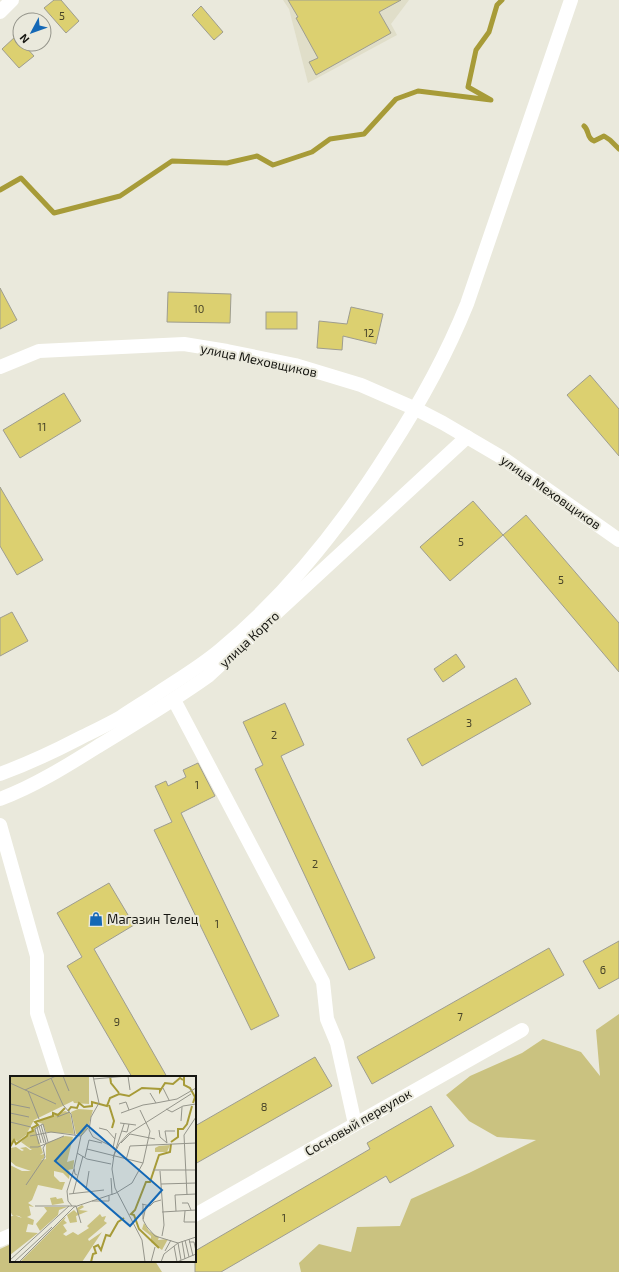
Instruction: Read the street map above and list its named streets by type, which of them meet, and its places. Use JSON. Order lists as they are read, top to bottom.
{
  "streets": {
    "street": ["улица Меховщиков", "улица Корто", "Сосновый переулок"]
  },
  "crossings": [
    ["улица Меховщиков", "улица Корто"]
  ],
  "places": {
    "shop": ["Магазин Телец"]
  },
  "house_numbers": [
    "5",
    "10",
    "12",
    "11",
    "5",
    "5",
    "3",
    "2",
    "1",
    "2",
    "1",
    "6",
    "7",
    "9",
    "8",
    "1"
  ],
  "north": "bottom left"
}
